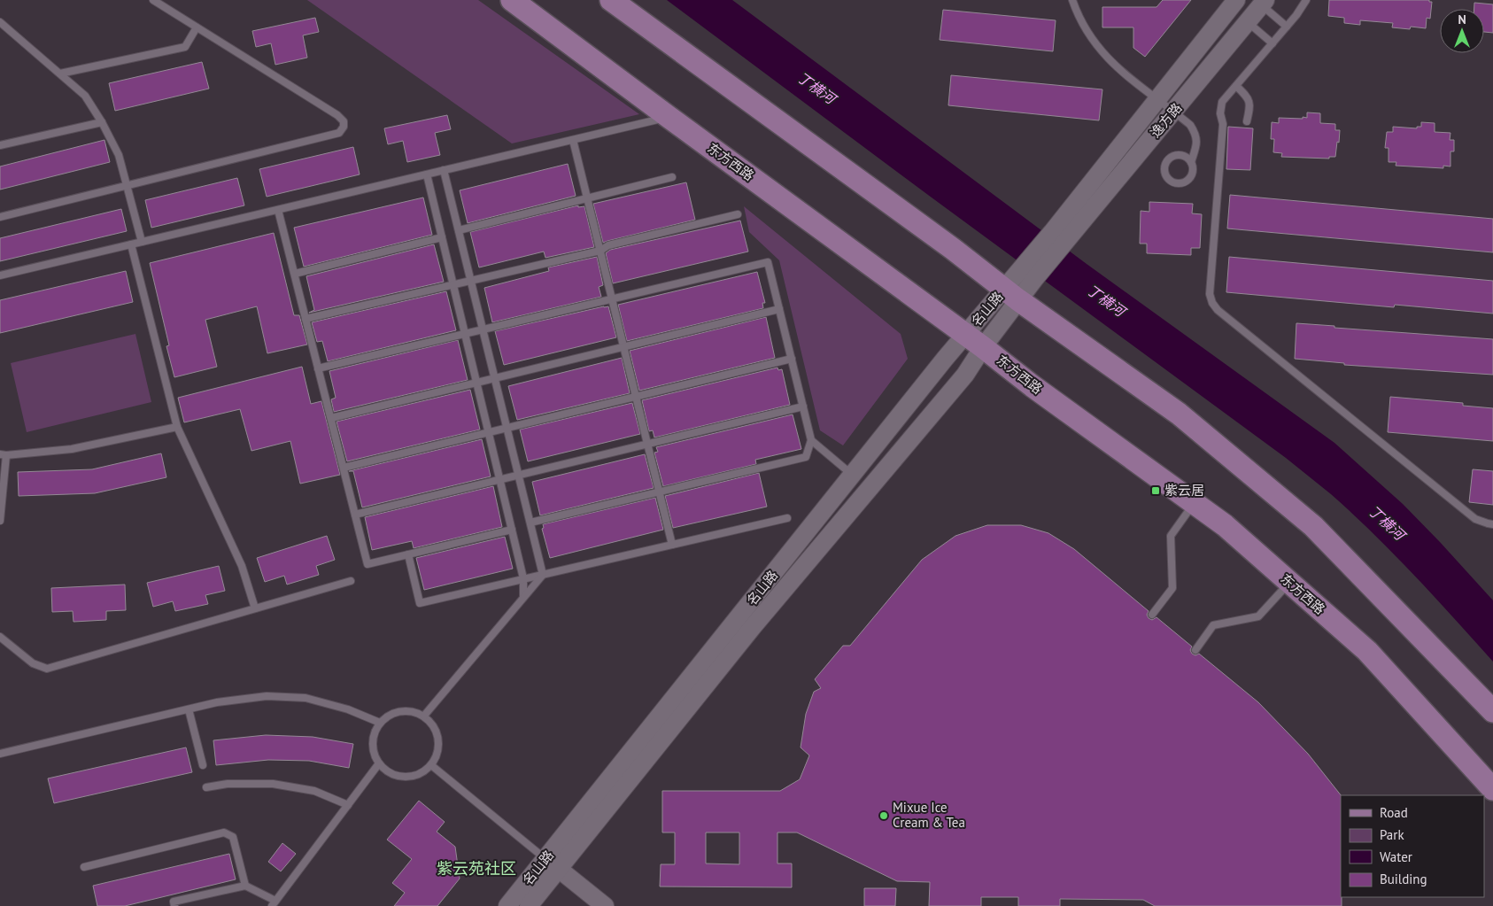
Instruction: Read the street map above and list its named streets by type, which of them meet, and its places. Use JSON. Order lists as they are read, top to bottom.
{
  "streets": {
    "main road": ["东方西路"],
    "street": ["逸方路", "名山路"]
  },
  "crossings": [
    ["东方西路", "名山路"]
  ],
  "districts": ["紫云苑社区"],
  "water": ["丁横河"],
  "places": {
    "transit": ["紫云居"],
    "other": ["Mixue Ice Cream & Tea"]
  },
  "legend": [
    "Road",
    "Park",
    "Water",
    "Building"
  ],
  "north": "top"
}
